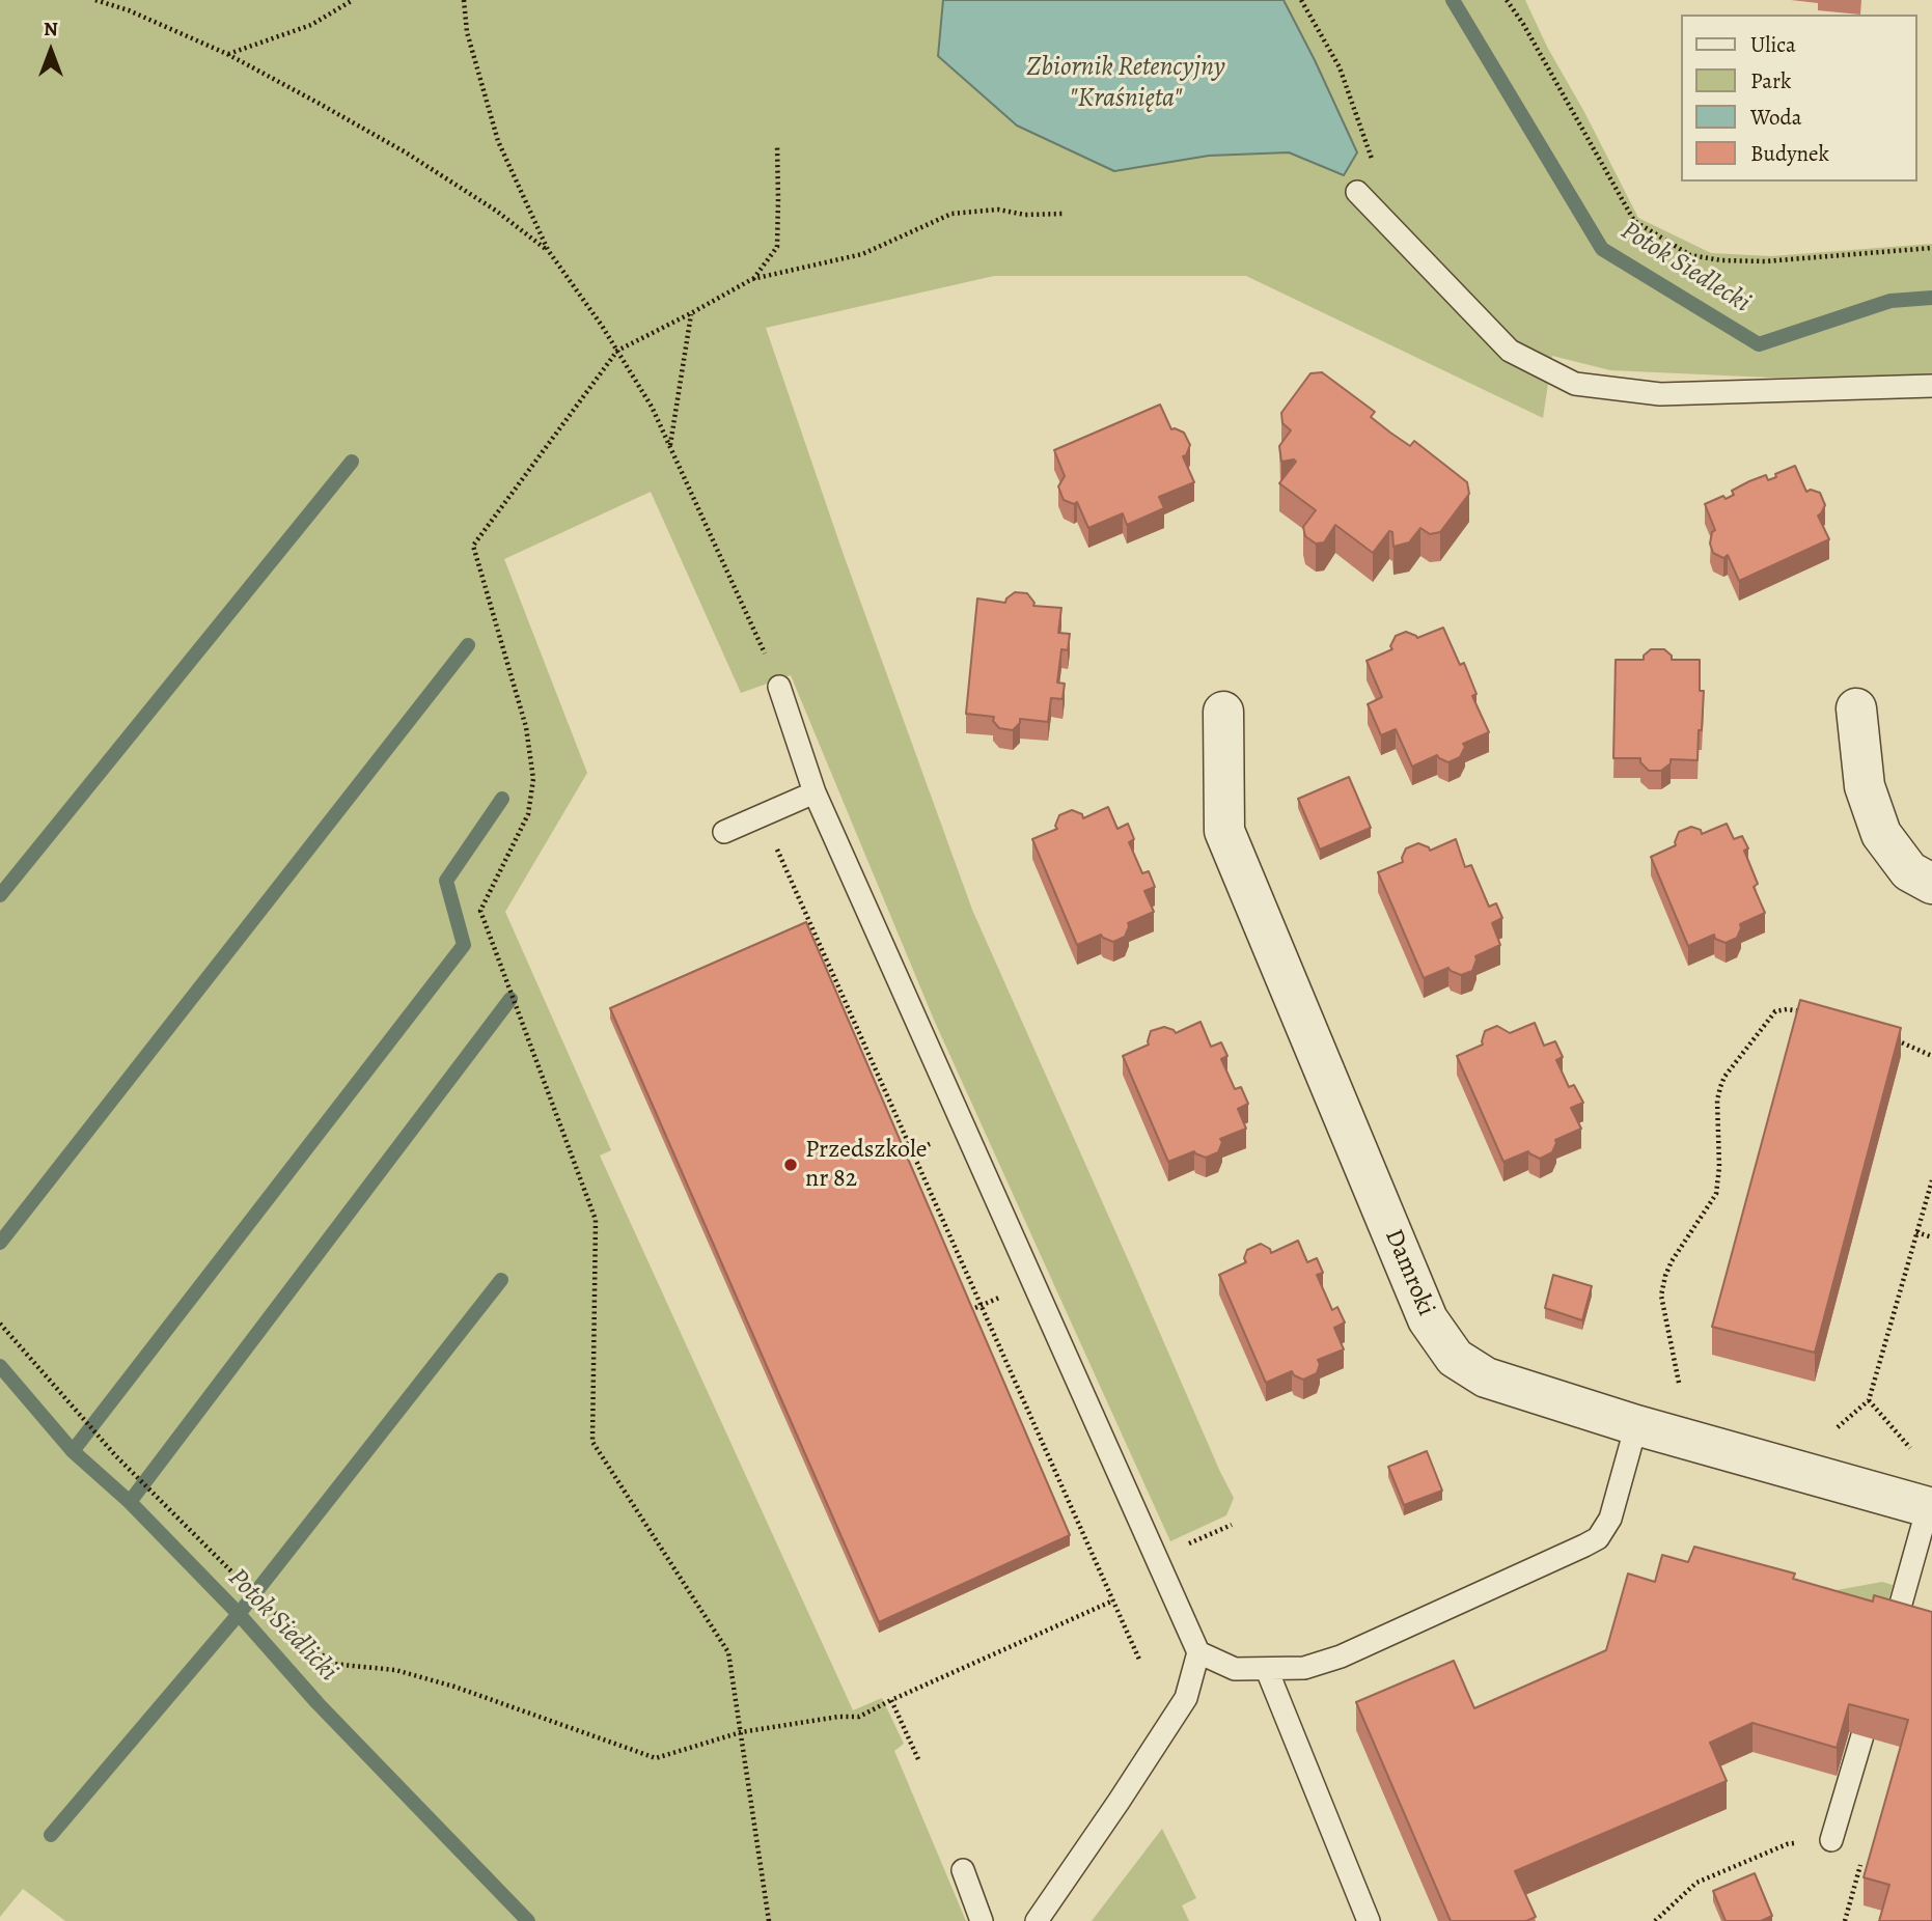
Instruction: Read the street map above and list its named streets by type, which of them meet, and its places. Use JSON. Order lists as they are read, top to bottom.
{
  "streets": {
    "street": ["Damroki"]
  },
  "water": ["Zbiornik Retencyjny \"Kraśnięta\"", "Potok Siedlecki", "Potok Siedlicki"],
  "places": ["Przedszkole nr 82"],
  "legend": [
    "Ulica",
    "Park",
    "Woda",
    "Budynek"
  ],
  "north": "top"
}
